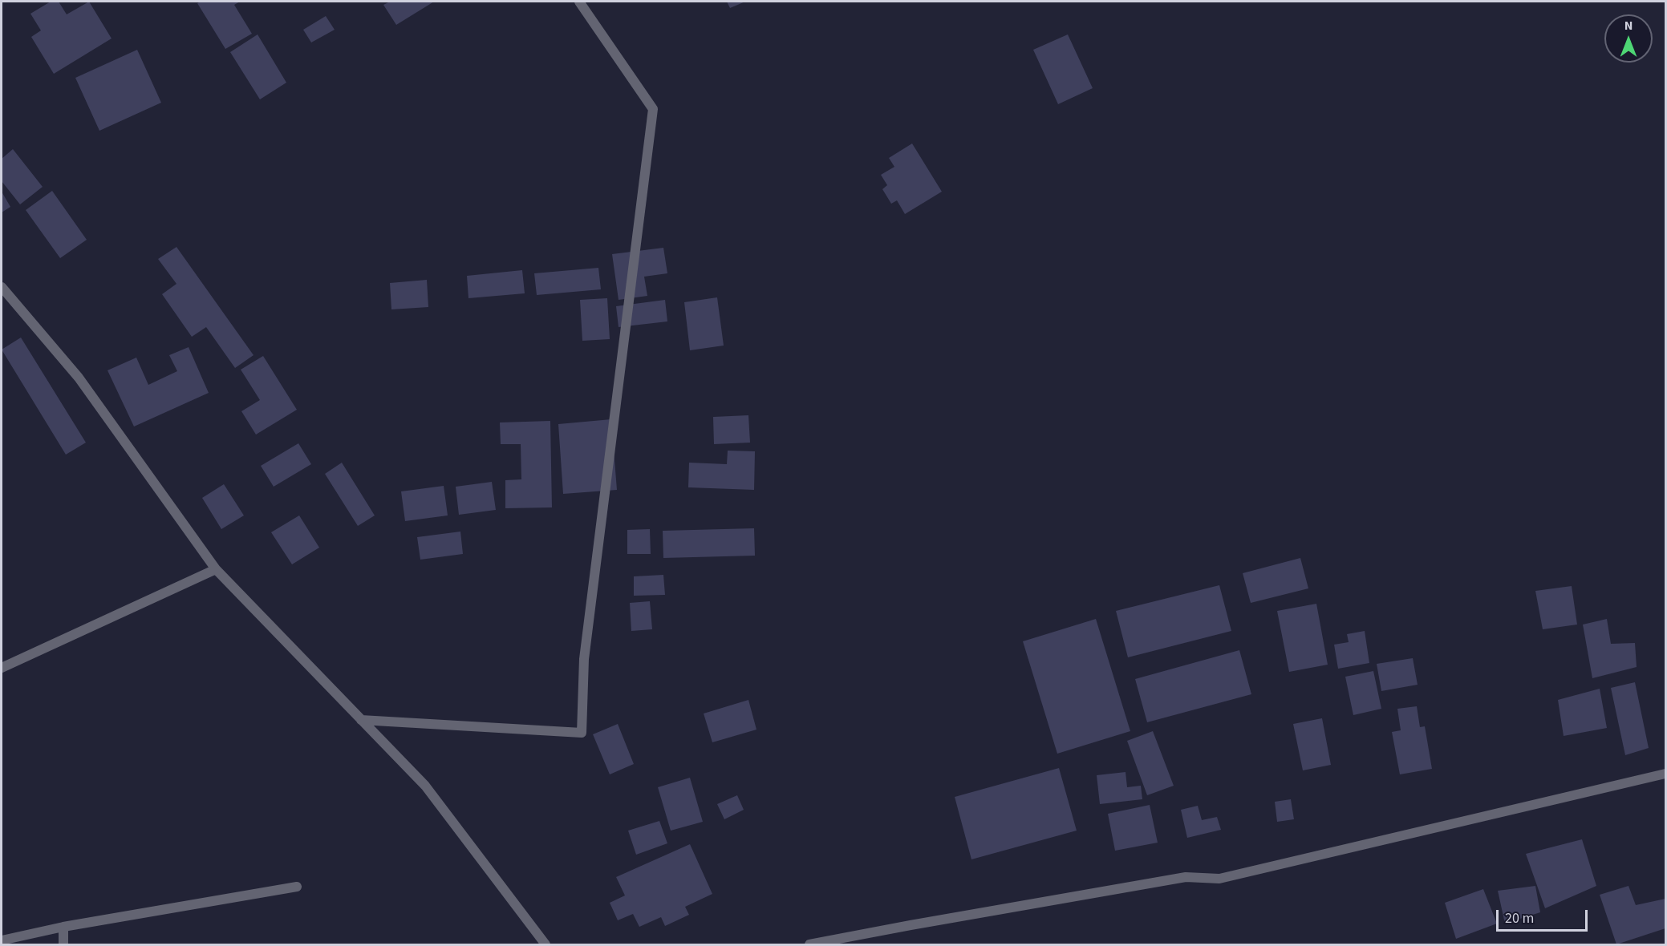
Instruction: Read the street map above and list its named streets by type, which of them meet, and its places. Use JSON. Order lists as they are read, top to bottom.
{
  "scale_bar": "20 m",
  "north": "top"
}
